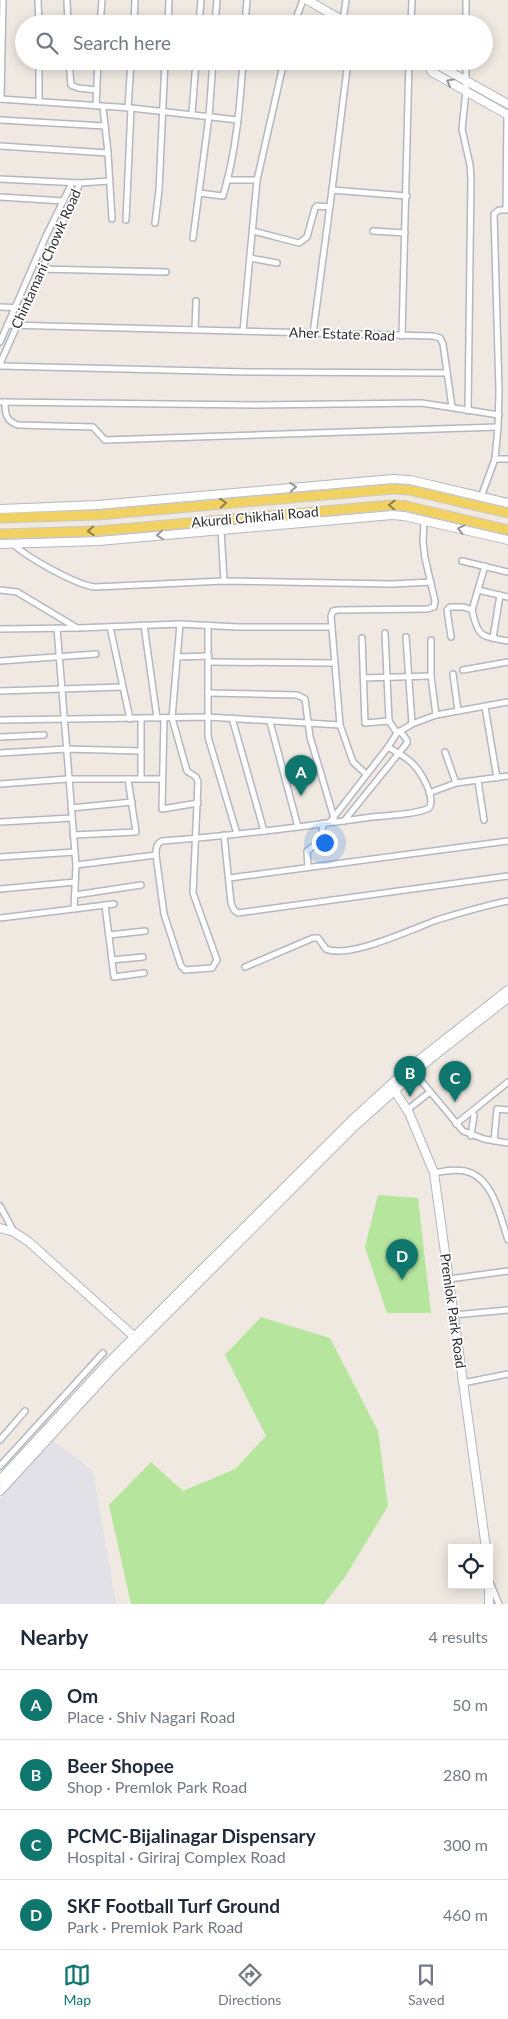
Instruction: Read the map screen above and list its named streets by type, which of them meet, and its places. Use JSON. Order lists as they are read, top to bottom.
{
  "streets": {
    "main road": ["Akurdi Chikhali Road"],
    "street": ["Chintamani Chowk Road", "Aher Estate Road", "Premlok Park Road"]
  },
  "crossings": [
    ["Chintamani Chowk Road", "Aher Estate Road"]
  ],
  "page": {
    "search": "Search here",
    "pins": [
      "A",
      "B",
      "C",
      "D"
    ],
    "heading": ["Nearby", "4 results"],
    "list": [
      {
        "mark": "A",
        "name": "Om",
        "note": "Place · Shiv Nagari Road",
        "value": "50 m"
      },
      {
        "mark": "B",
        "name": "Beer Shopee",
        "note": "Shop · Premlok Park Road",
        "value": "280 m"
      },
      {
        "mark": "C",
        "name": "PCMC-Bijalinagar Dispensary",
        "note": "Hospital · Giriraj Complex Road",
        "value": "300 m"
      },
      {
        "mark": "D",
        "name": "SKF Football Turf Ground",
        "note": "Park · Premlok Park Road",
        "value": "460 m"
      }
    ],
    "nav": ["Map", "Directions", "Saved"]
  }
}
